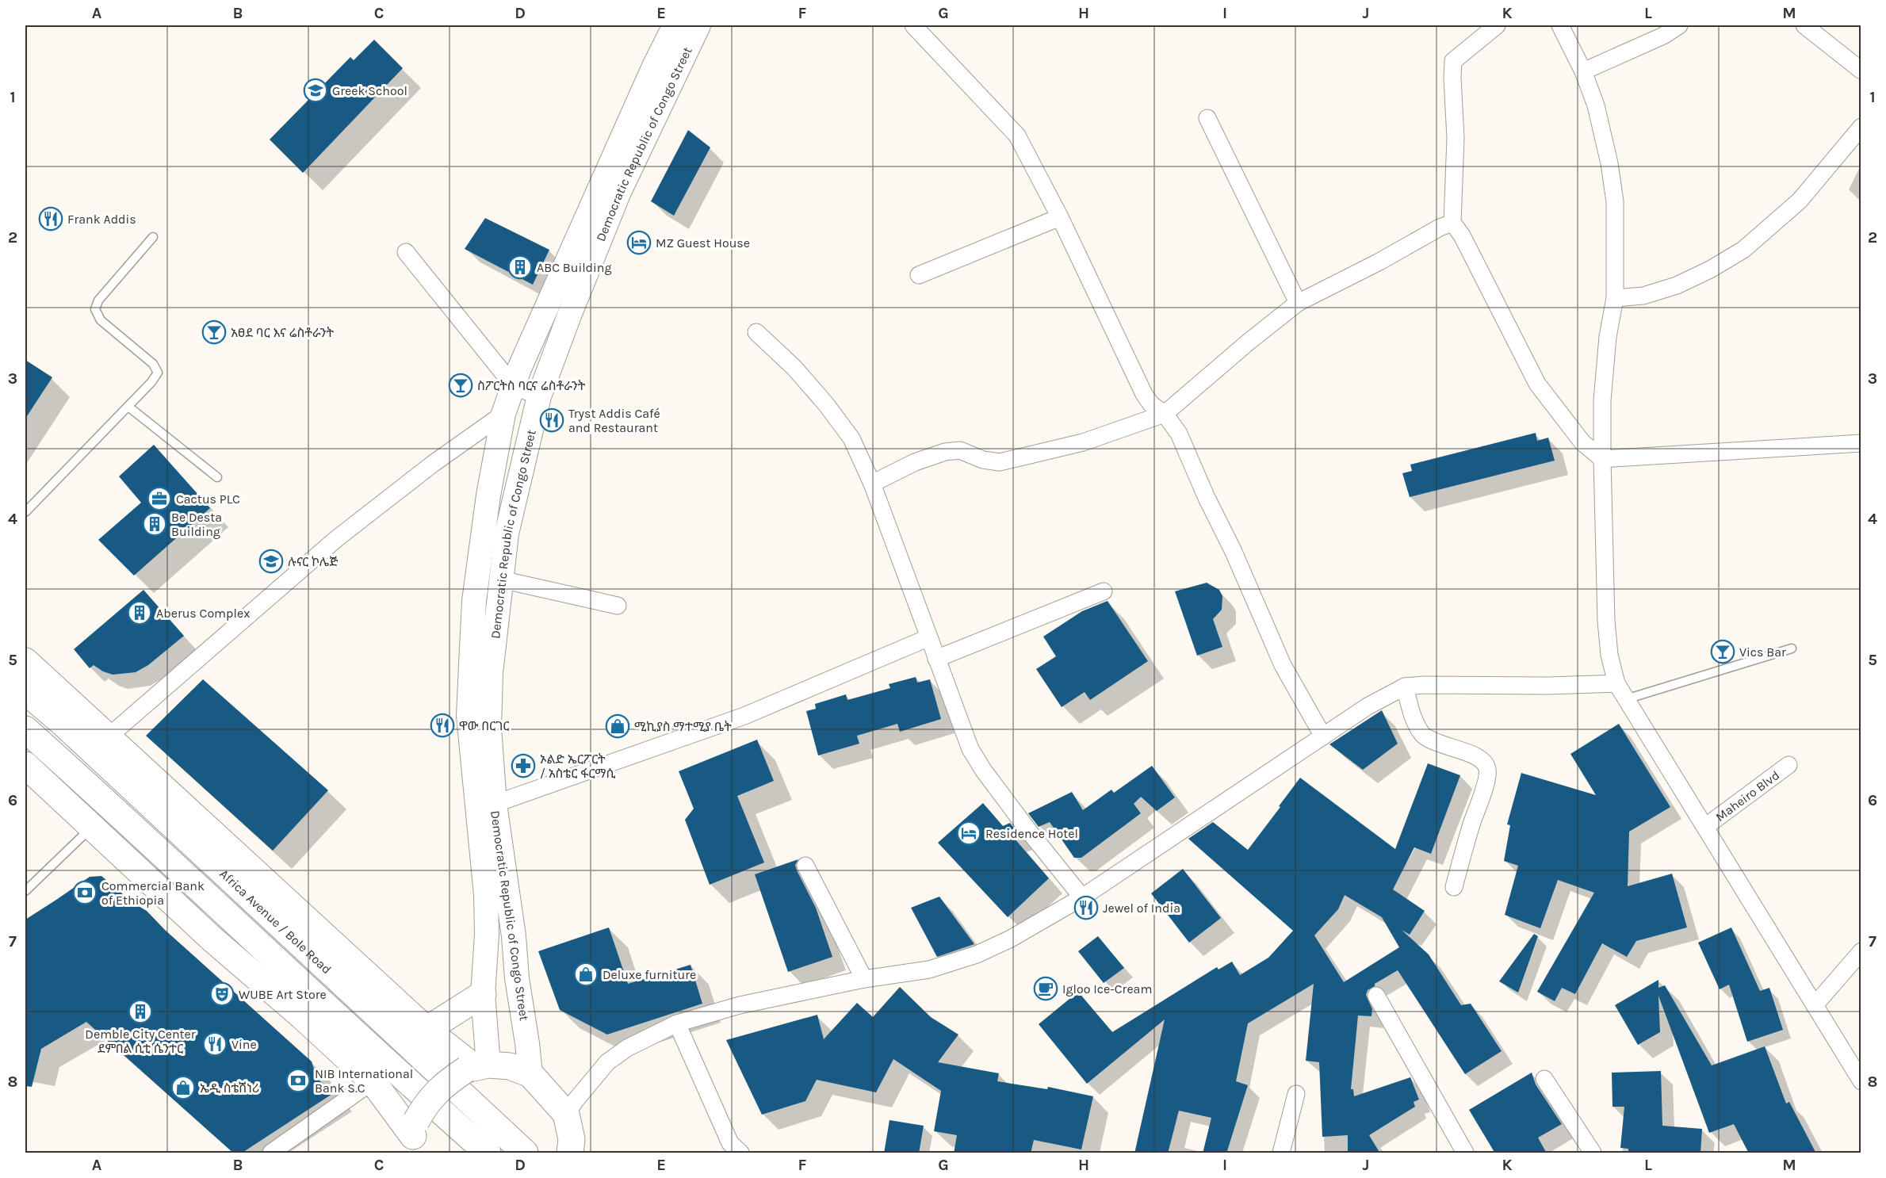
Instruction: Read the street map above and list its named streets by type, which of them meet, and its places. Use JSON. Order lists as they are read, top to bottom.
{
  "streets": {
    "main road": ["Democratic Republic of Congo Street", "Africa Avenue / Bole Road"],
    "street": ["Maheiro Blvd"]
  },
  "places": {
    "school or university": ["Greek School", "ሉናር ኮሌጅ"],
    "restaurant": [
      "Frank Addis",
      "Tryst Addis Café and Restaurant",
      "ዋው በርገር",
      "Jewel of India",
      "Vine"
    ],
    "hotel": ["MZ Guest House", "Residence Hotel"],
    "building": [
      "ABC Building",
      "Be Desta Building",
      "Aberus Complex",
      "Demble City Center ደምበል ሲቲ ሴንተር"
    ],
    "bar": ["አፀደ ባር እና ሬስቶራንት", "ስፖርትስ ባርና ሬስቶራንት", "Vics Bar"],
    "office": ["Cactus PLC"],
    "shop": ["ሚኪያስ ማተሚያ ቤት", "Deluxe furniture", "ኤዲ ስቴሽነሪ"],
    "pharmacy": ["ኦልድ ኤርፖርት / አስቴር ፋርማሲ"],
    "bank": ["Commercial Bank of Ethiopia", "NIB International Bank S.C"],
    "cafe": ["Igloo Ice-Cream"],
    "theatre": ["WUBE Art Store"]
  },
  "grid": {
    "columns": [
      "A",
      "B",
      "C",
      "D",
      "E",
      "F",
      "G",
      "H",
      "I",
      "J",
      "K",
      "L",
      "M"
    ],
    "rows": [
      "1",
      "2",
      "3",
      "4",
      "5",
      "6",
      "7",
      "8"
    ]
  }
}
